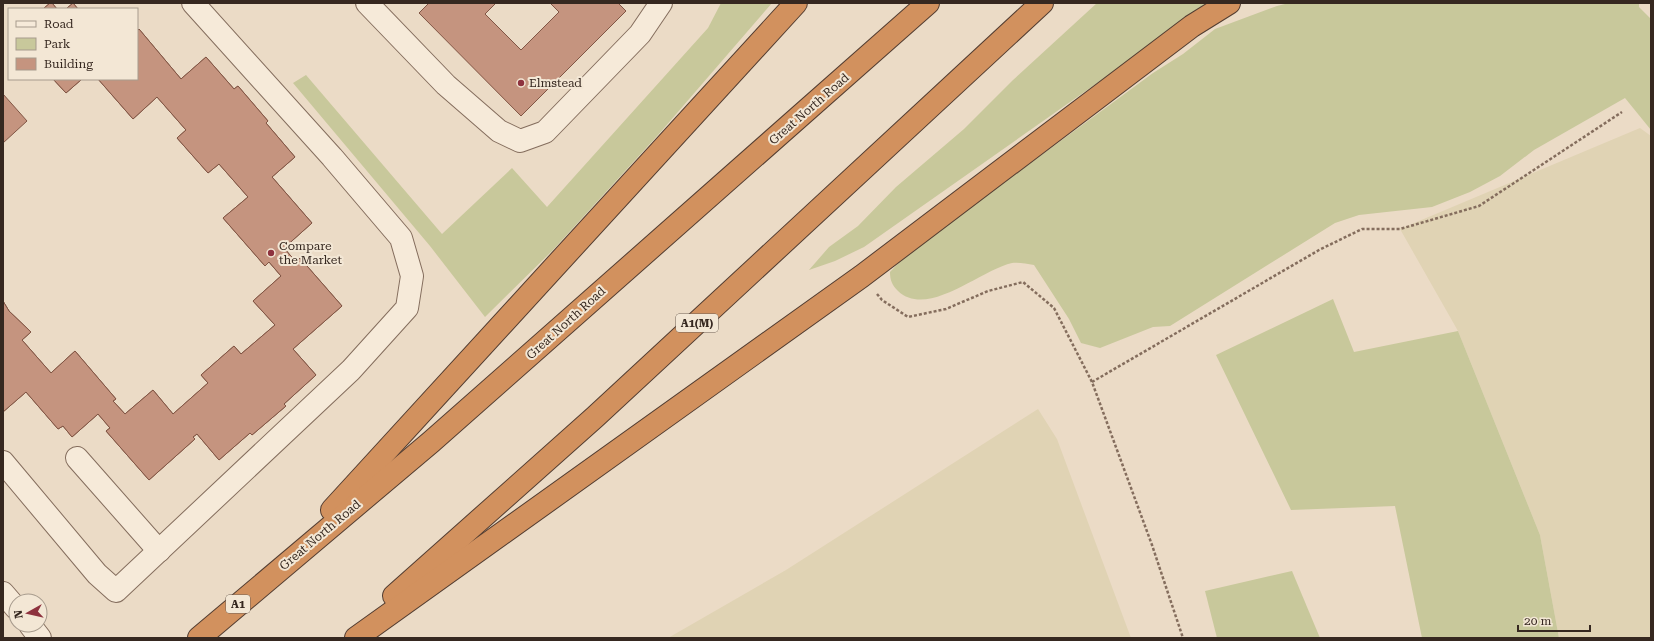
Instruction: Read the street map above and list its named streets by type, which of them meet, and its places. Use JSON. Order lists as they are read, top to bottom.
{
  "streets": {
    "highway": ["Great North Road", "A1(M)", "A1"]
  },
  "places": ["Elmstead", "Compare the Market"],
  "legend": ["Road", "Park", "Building"],
  "scale_bar": "20 m",
  "north": "left"
}
